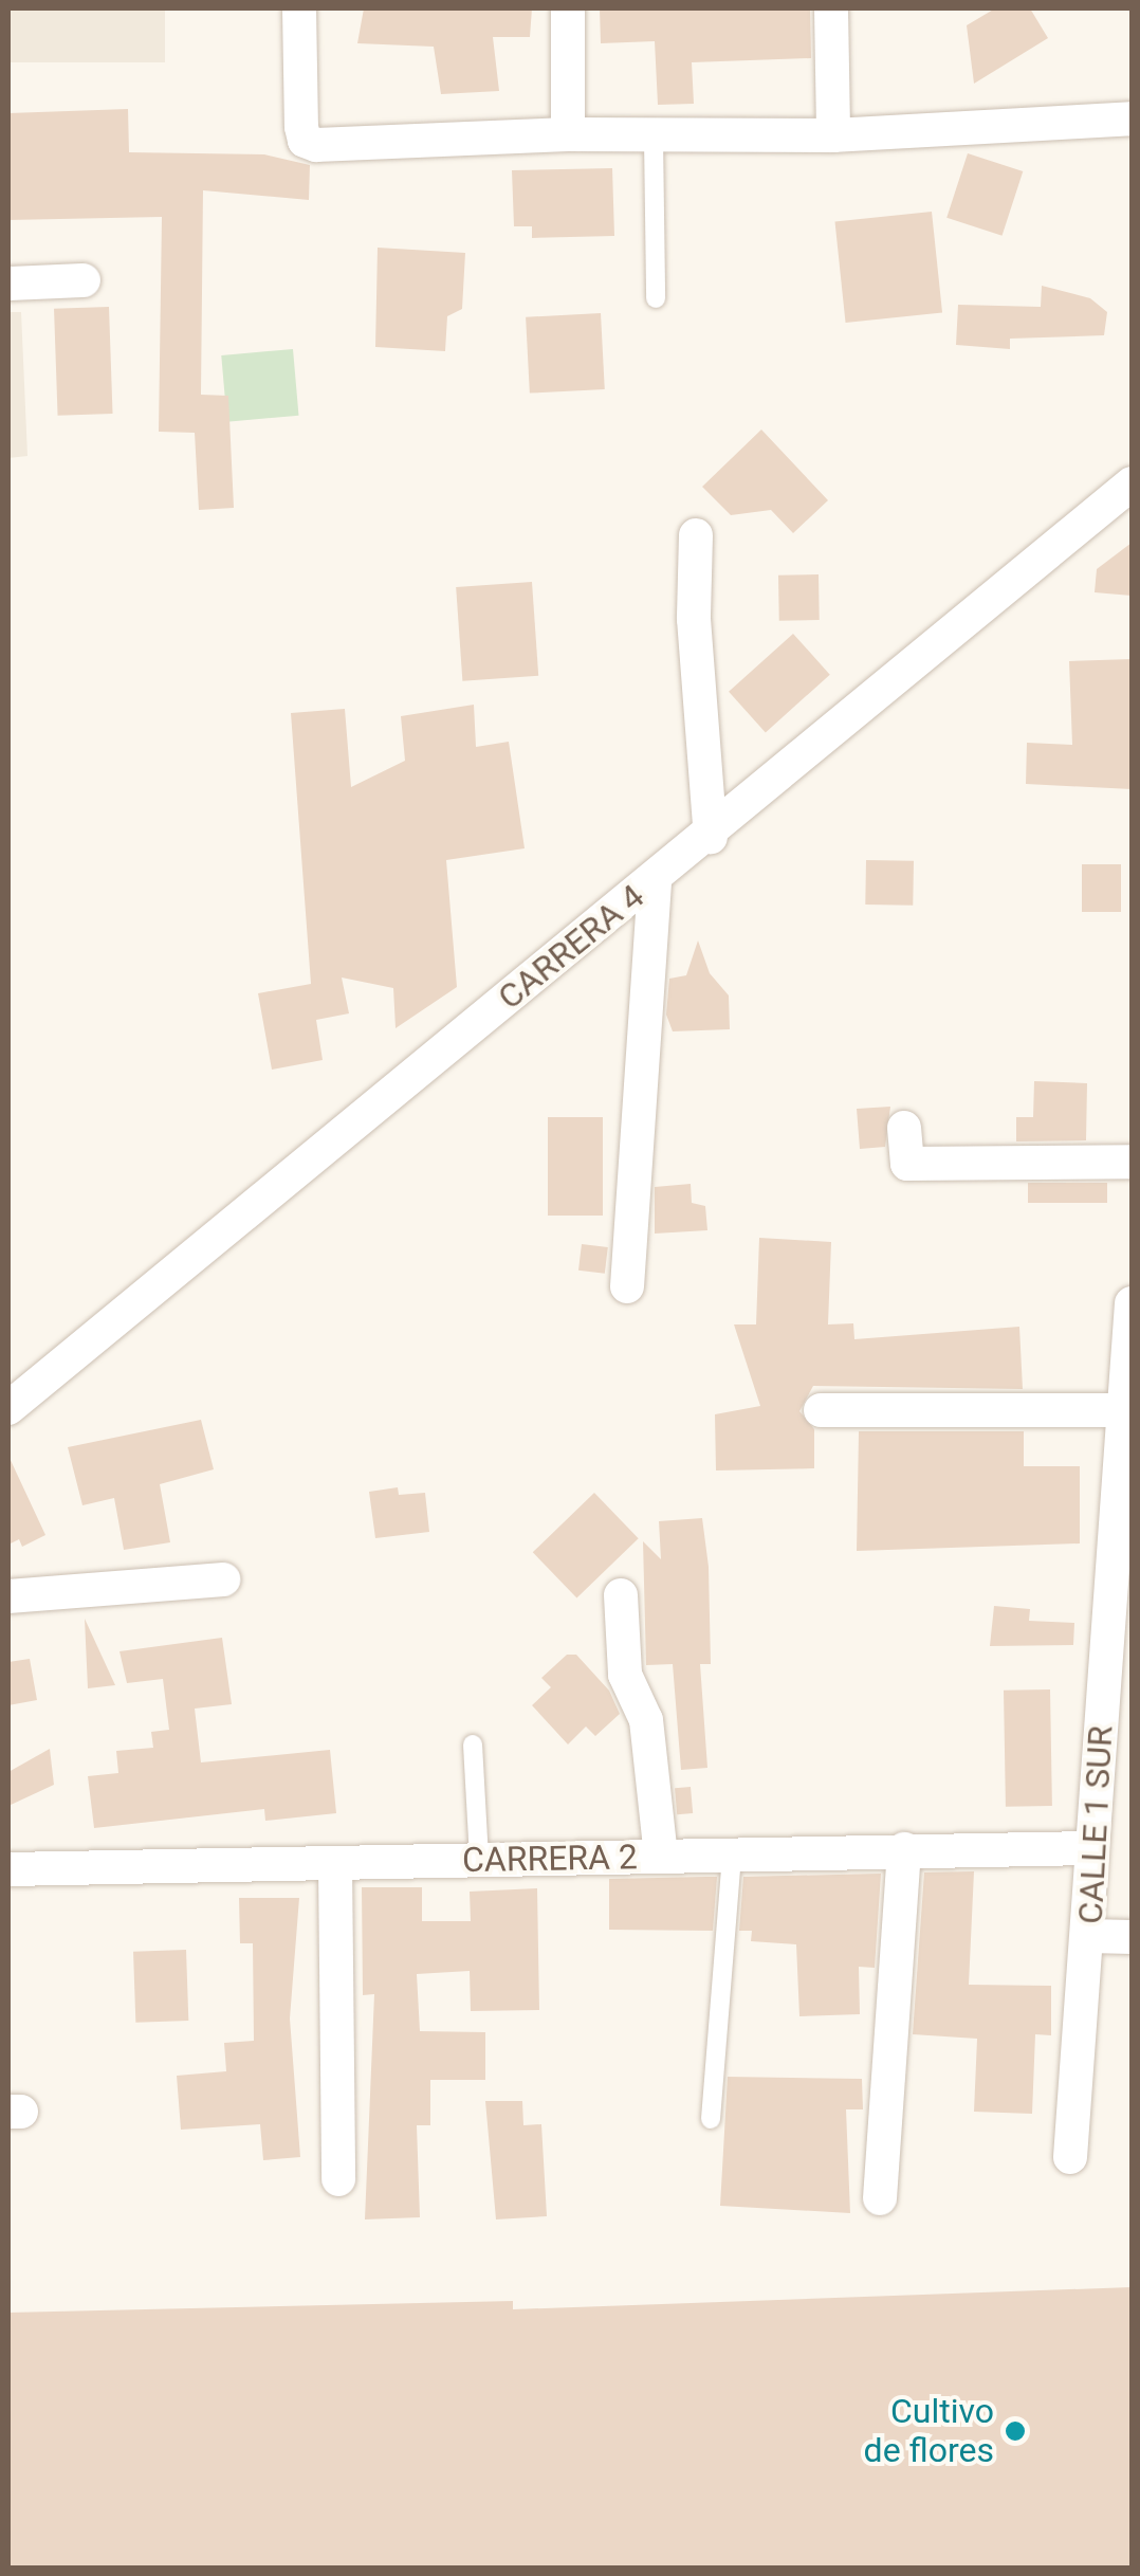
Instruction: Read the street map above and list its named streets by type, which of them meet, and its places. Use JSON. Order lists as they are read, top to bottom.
{
  "streets": {
    "street": ["CARRERA 4", "CALLE 1 SUR", "CARRERA 2"]
  },
  "crossings": [
    ["CALLE 1 SUR", "CARRERA 2"]
  ],
  "places": ["Cultivo de flores"]
}
